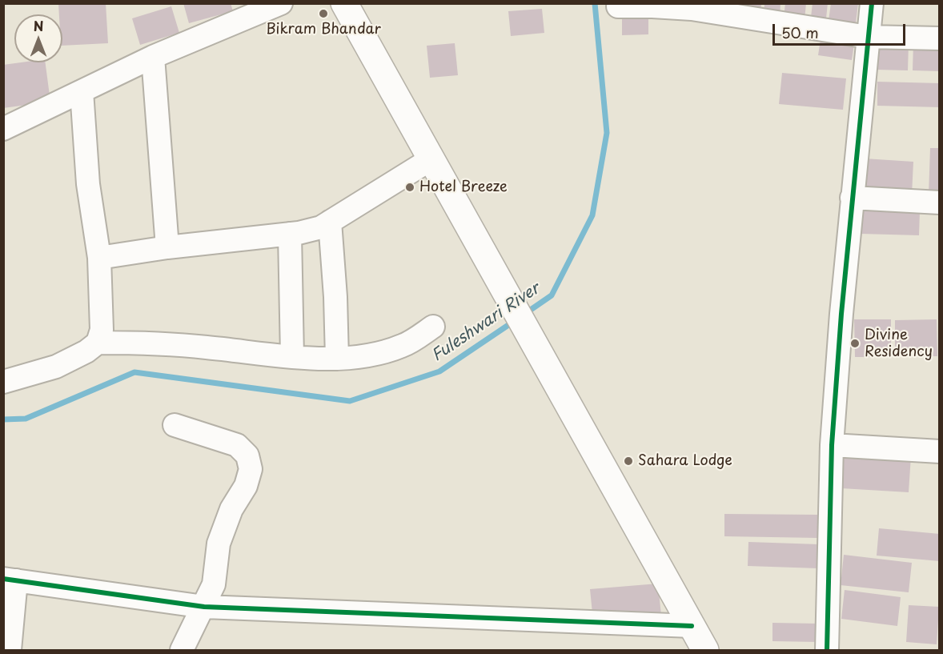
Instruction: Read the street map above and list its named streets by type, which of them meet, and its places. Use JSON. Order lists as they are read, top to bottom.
{
  "water": ["Fuleshwari River"],
  "places": [
    "Bikram Bhandar",
    "Hotel Breeze",
    "Divine Residency",
    "Sahara Lodge"
  ],
  "scale_bar": "50 m",
  "north": "top"
}
